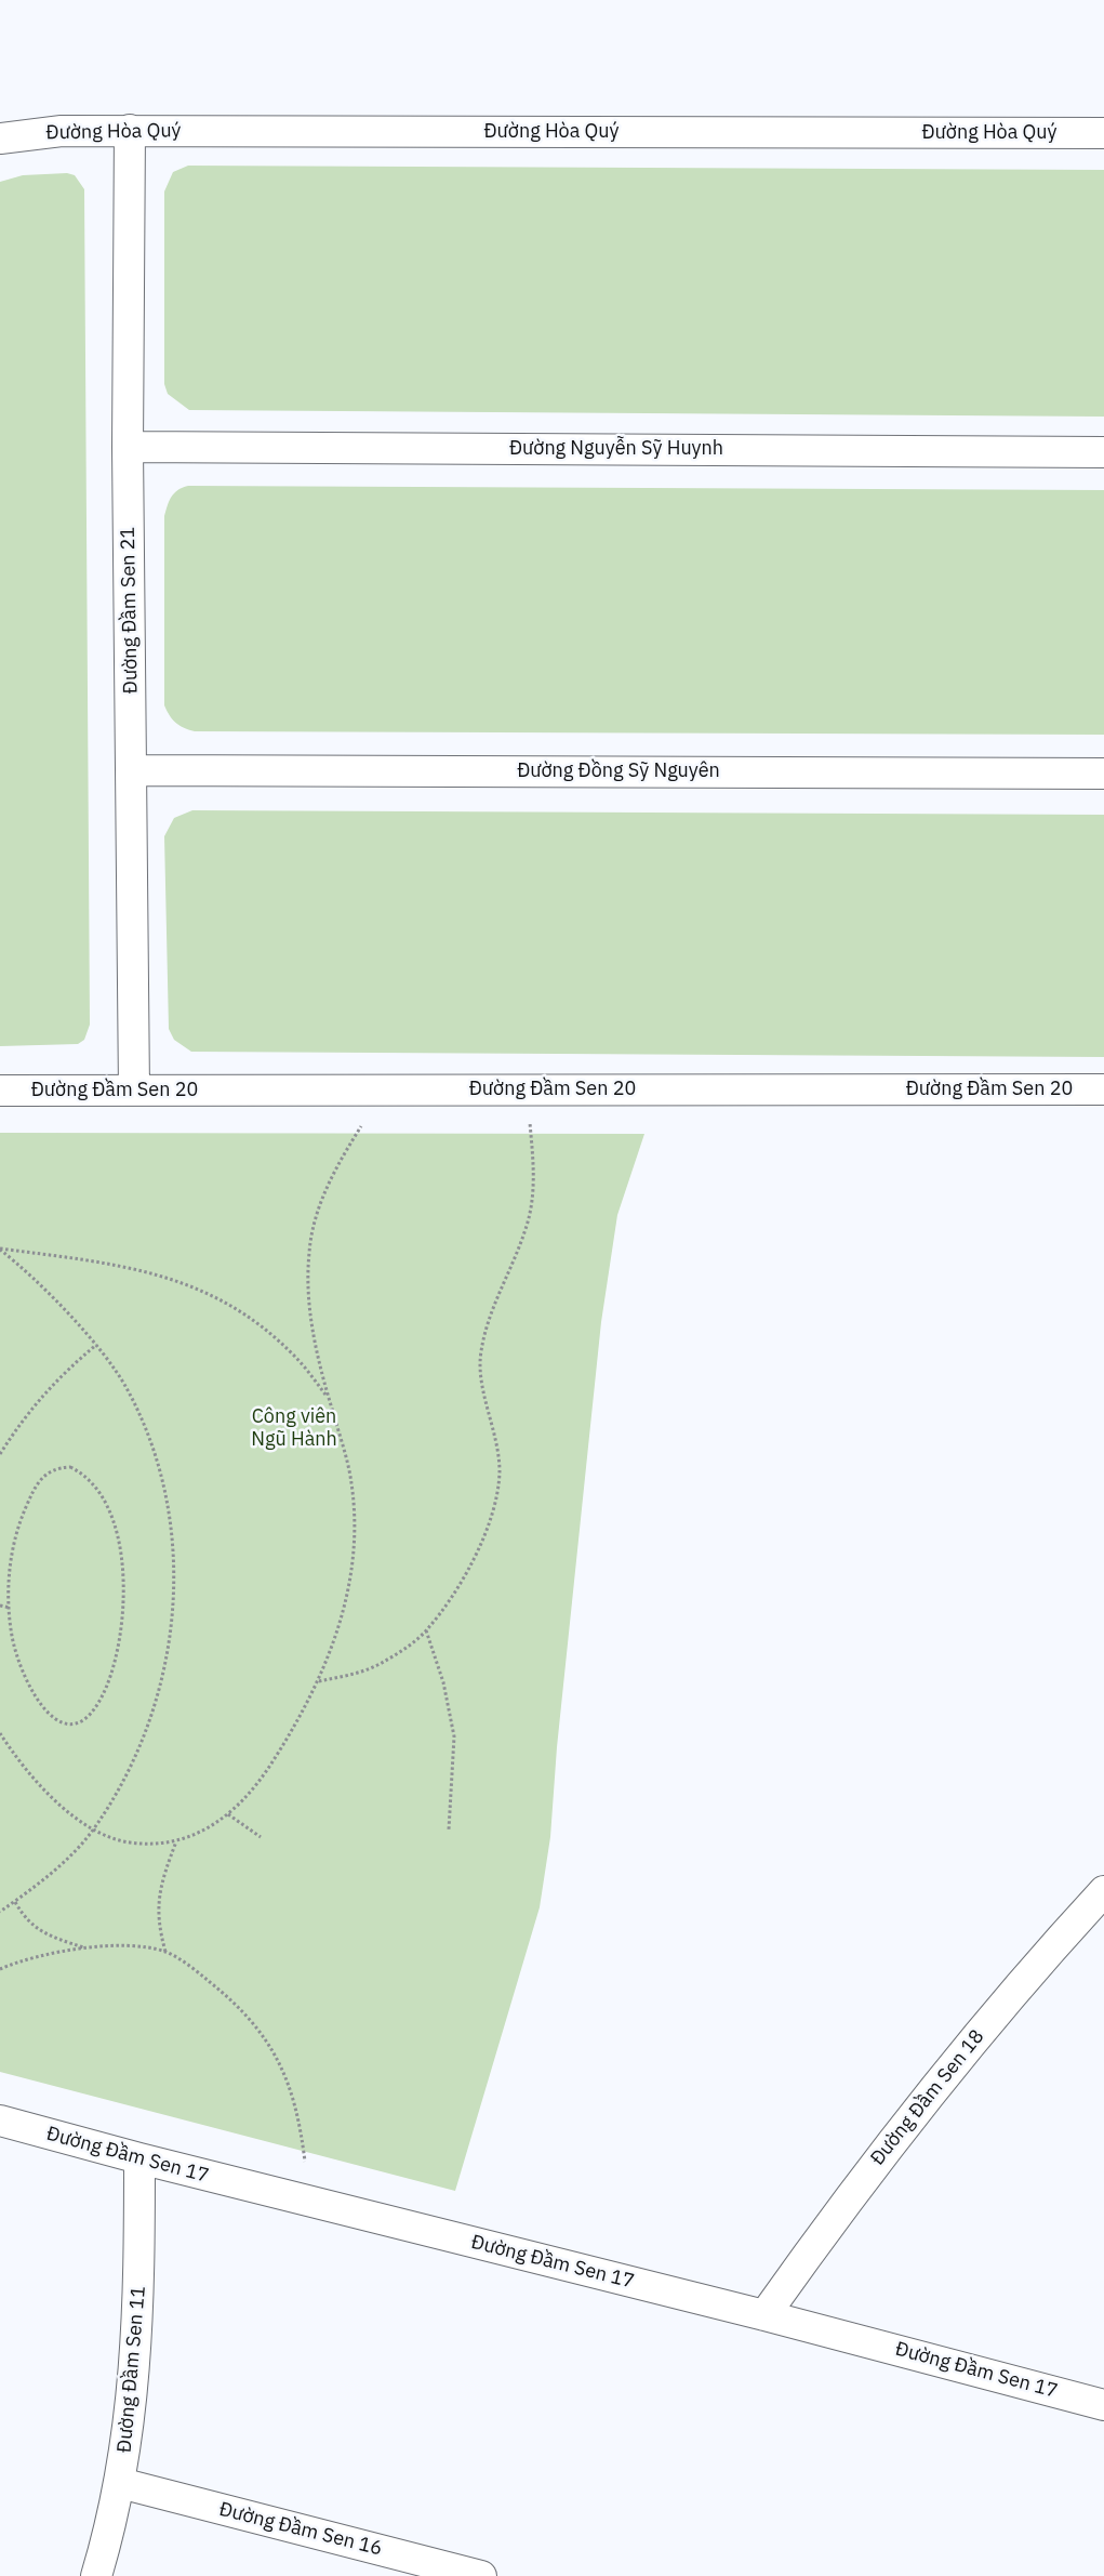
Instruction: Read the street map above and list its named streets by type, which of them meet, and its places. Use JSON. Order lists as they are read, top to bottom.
{
  "streets": {
    "street": [
      "Đường Hòa Quý",
      "Đường Nguyễn Sỹ Huynh",
      "Đường Đầm Sen 21",
      "Đường Đồng Sỹ Nguyên",
      "Đường Đầm Sen 20",
      "Đường Đầm Sen 18",
      "Đường Đầm Sen 17",
      "Đường Đầm Sen 11",
      "Đường Đầm Sen 16"
    ]
  },
  "crossings": [
    ["Đường Hòa Quý", "Đường Đầm Sen 21"],
    ["Đường Nguyễn Sỹ Huynh", "Đường Đầm Sen 21"],
    ["Đường Đầm Sen 21", "Đường Đồng Sỹ Nguyên"],
    ["Đường Đầm Sen 21", "Đường Đầm Sen 20"],
    ["Đường Đầm Sen 18", "Đường Đầm Sen 17"],
    ["Đường Đầm Sen 17", "Đường Đầm Sen 11"],
    ["Đường Đầm Sen 11", "Đường Đầm Sen 16"]
  ],
  "parks": ["Công viên Ngũ Hành"]
}
